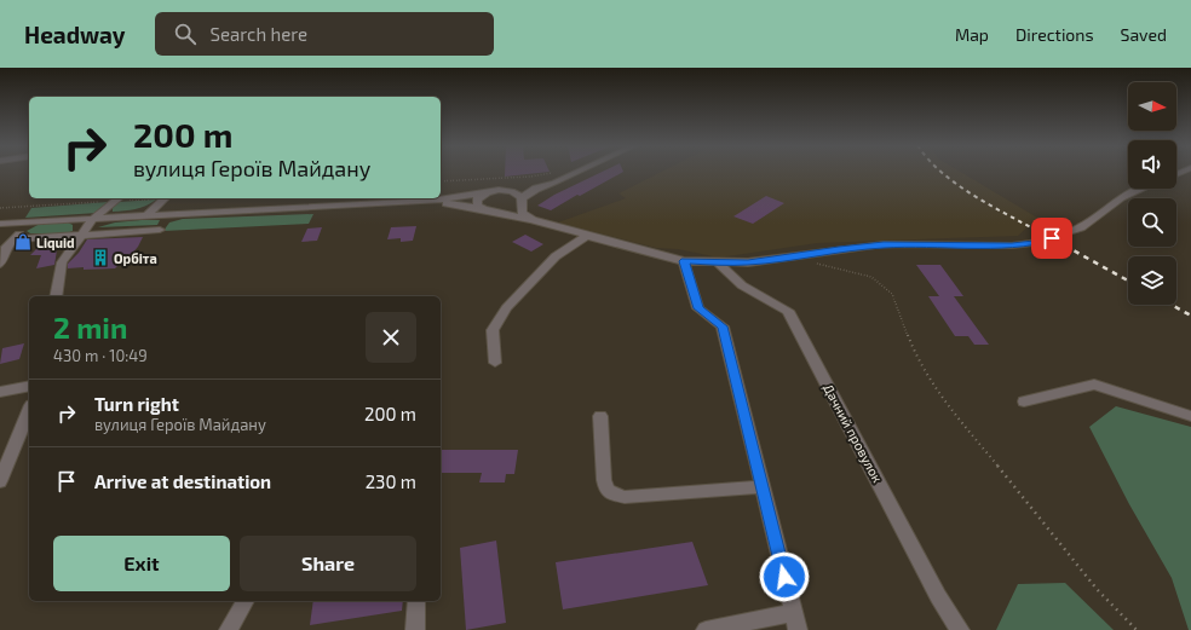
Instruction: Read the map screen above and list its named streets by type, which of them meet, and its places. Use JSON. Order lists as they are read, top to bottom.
{
  "streets": {
    "street": ["Дачний провулок"]
  },
  "places": {
    "shop": ["Liquid"],
    "building": ["Орбіта"]
  },
  "north": "right",
  "page": {
    "header": "Headway",
    "search": "Search here",
    "nav": ["Map", "Directions", "Saved"],
    "turn": ["200 m", "вулиця Героїв Майдану"],
    "heading": ["2 min", "430 m · 10:49"],
    "list": [
      {
        "name": "Turn right",
        "note": "вулиця Героїв Майдану",
        "value": "200 m"
      },
      {
        "name": "Arrive at destination",
        "value": "230 m"
      }
    ],
    "buttons": ["Exit", "Share"]
  }
}
